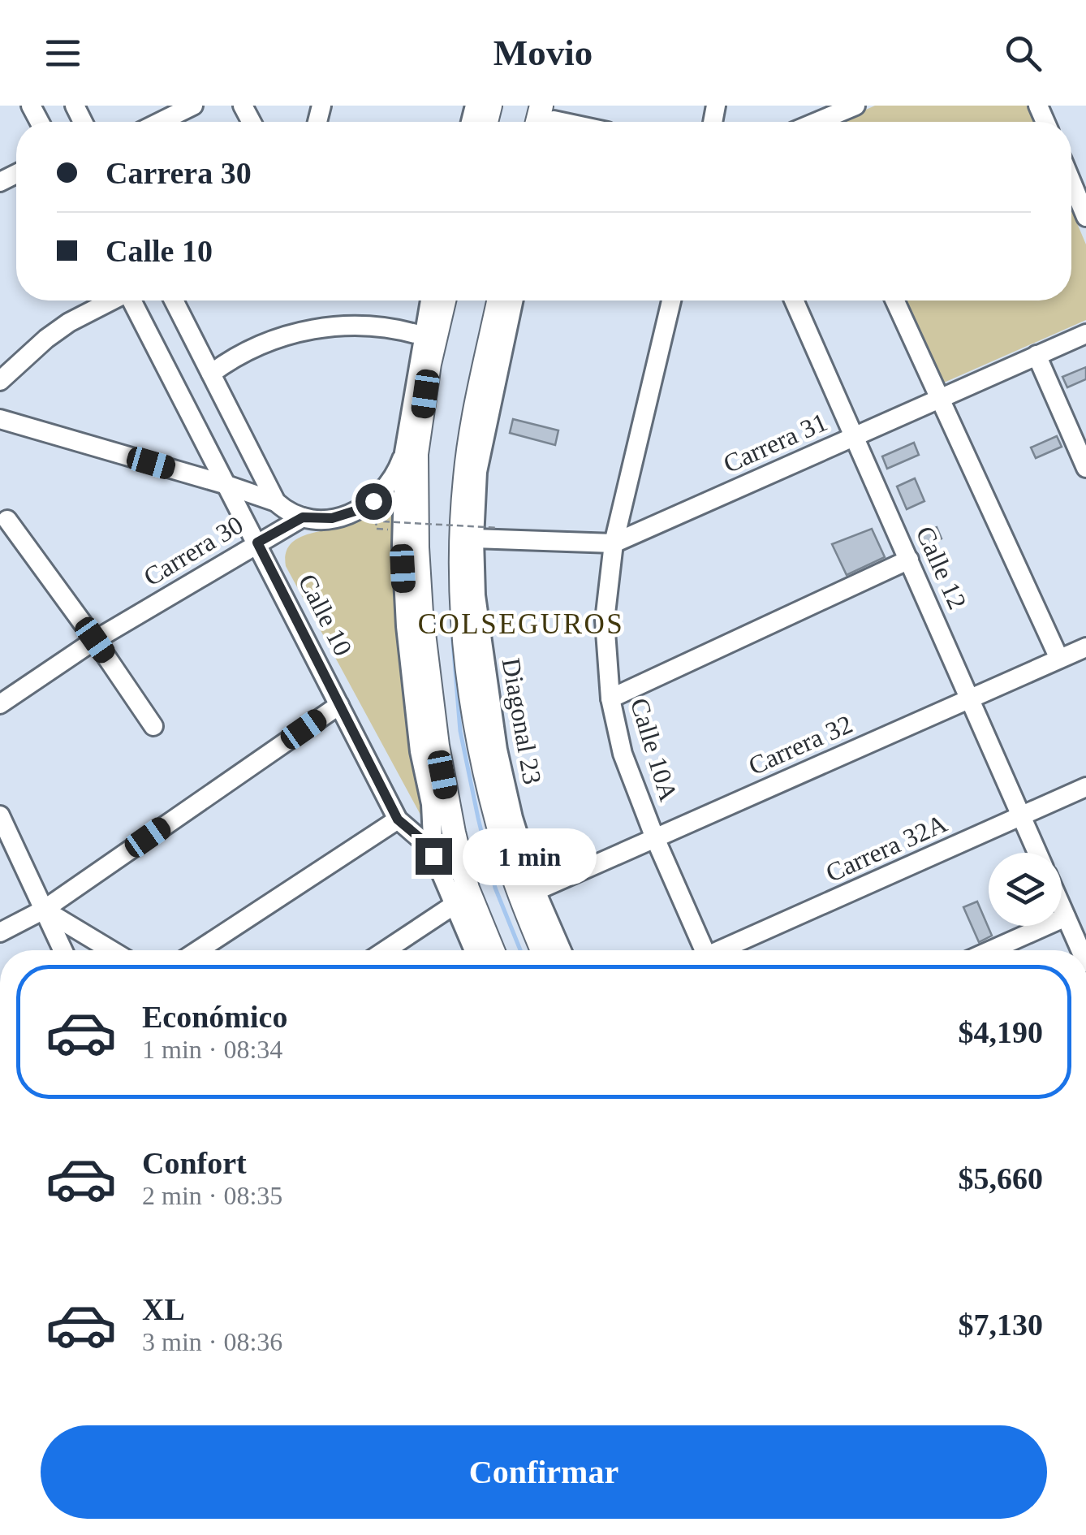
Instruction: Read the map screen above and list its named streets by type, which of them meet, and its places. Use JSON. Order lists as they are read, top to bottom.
{
  "streets": {
    "street": [
      "Carrera 31",
      "Carrera 30",
      "Calle 12",
      "Calle 10",
      "Diagonal 23",
      "Carrera 32",
      "Calle 10A",
      "Carrera 32A"
    ]
  },
  "crossings": [
    ["Carrera 31", "Calle 12"],
    ["Carrera 31", "Diagonal 23"],
    ["Carrera 31", "Calle 10A"],
    ["Carrera 30", "Calle 10"],
    ["Calle 12", "Carrera 32"],
    ["Calle 12", "Carrera 32A"],
    ["Diagonal 23", "Carrera 32"],
    ["Carrera 32", "Calle 10A"]
  ],
  "districts": ["COLSEGUROS"],
  "page": {
    "header": "Movio",
    "banner": ["Carrera 30", "Calle 10"],
    "bubble": "1 min",
    "list": [
      {
        "name": "Económico",
        "note": "1 min · 08:34",
        "value": "$4,190"
      },
      {
        "name": "Confort",
        "note": "2 min · 08:35",
        "value": "$5,660"
      },
      {
        "name": "XL",
        "note": "3 min · 08:36",
        "value": "$7,130"
      }
    ],
    "buttons": "Confirmar"
  }
}
